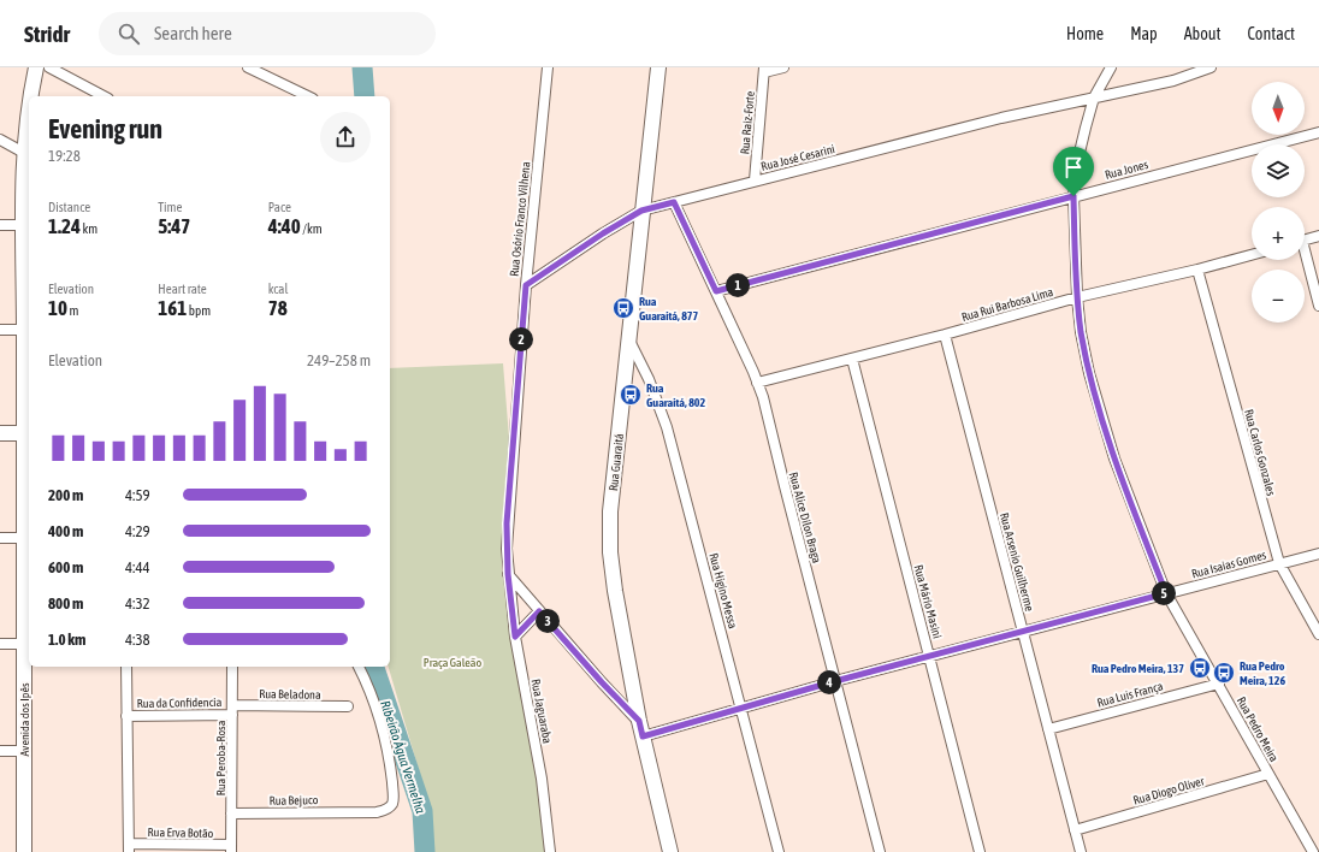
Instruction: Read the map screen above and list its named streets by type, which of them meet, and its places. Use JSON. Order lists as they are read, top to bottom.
{
  "streets": {
    "street": [
      "Rua Raiz-Forte",
      "Rua José Cesarini",
      "Rua Jones",
      "Rua Osório Franco Vilhena",
      "Rua Rui Barbosa Lima",
      "Rua Carlos Gonzales",
      "Rua Guaraitá",
      "Rua Alice Dilon Braga",
      "Rua Arsenio Guilherme",
      "Rua Isaias Gomes",
      "Rua Higino Messa",
      "Rua Mário Masini",
      "Rua Beladona",
      "Rua Luis França",
      "Rua da Confidencia",
      "Rua Jaguaraba",
      "Avenida dos Ipês",
      "Rua Pedro Meira",
      "Rua Peroba-Rosa",
      "Rua Diogo Oliver",
      "Rua Bejuco",
      "Rua Erva Botão"
    ]
  },
  "crossings": [
    ["Rua Raiz-Forte", "Rua José Cesarini"],
    ["Rua José Cesarini", "Rua Osório Franco Vilhena"],
    ["Rua José Cesarini", "Rua Guaraitá"],
    ["Rua José Cesarini", "Rua Alice Dilon Braga"],
    ["Rua José Cesarini", "Rua Pedro Meira"],
    ["Rua Jones", "Rua Alice Dilon Braga"],
    ["Rua Jones", "Rua Pedro Meira"],
    ["Rua Osório Franco Vilhena", "Rua Jaguaraba"],
    ["Rua Rui Barbosa Lima", "Rua Carlos Gonzales"],
    ["Rua Rui Barbosa Lima", "Rua Alice Dilon Braga"],
    ["Rua Rui Barbosa Lima", "Rua Arsenio Guilherme"],
    ["Rua Rui Barbosa Lima", "Rua Mário Masini"],
    ["Rua Rui Barbosa Lima", "Rua Pedro Meira"],
    ["Rua Carlos Gonzales", "Rua Isaias Gomes"],
    ["Rua Guaraitá", "Rua Isaias Gomes"],
    ["Rua Guaraitá", "Rua Higino Messa"],
    ["Rua Alice Dilon Braga", "Rua Isaias Gomes"],
    ["Rua Arsenio Guilherme", "Rua Isaias Gomes"],
    ["Rua Arsenio Guilherme", "Rua Luis França"],
    ["Rua Arsenio Guilherme", "Rua Diogo Oliver"],
    ["Rua Isaias Gomes", "Rua Higino Messa"],
    ["Rua Isaias Gomes", "Rua Mário Masini"],
    ["Rua Isaias Gomes", "Rua Pedro Meira"],
    ["Rua Beladona", "Rua da Confidencia"],
    ["Rua Beladona", "Rua Peroba-Rosa"],
    ["Rua Luis França", "Rua Pedro Meira"],
    ["Rua da Confidencia", "Rua Peroba-Rosa"],
    ["Rua Pedro Meira", "Rua Diogo Oliver"],
    ["Rua Peroba-Rosa", "Rua Bejuco"],
    ["Rua Peroba-Rosa", "Rua Erva Botão"]
  ],
  "water": ["Ribeirão Água Vermelha"],
  "parks": ["Praça Galeão"],
  "places": {
    "bus stop": [
      "Rua Guaraitá, 877",
      "Rua Guaraitá, 802",
      "Rua Pedro Meira, 137",
      "Rua Pedro Meira, 126"
    ]
  },
  "north": "bottom",
  "page": {
    "header": "Stridr",
    "search": "Search here",
    "nav": [
      "Home",
      "Map",
      "About",
      "Contact"
    ],
    "map_buttons": ["+", "−"],
    "heading": ["Evening run", "19:28"],
    "stats": [
      ["Distance", "1.24 km"],
      ["Time", "5:47"],
      ["Pace", "4:40 /km"],
      ["Elevation", "10 m"],
      ["Heart rate", "161 bpm"],
      ["kcal", "78"]
    ],
    "pins": [
      "1",
      "2",
      "5",
      "3",
      "4"
    ],
    "chart": ["Elevation", "249–258 m"],
    "list": [
      {
        "name": "200 m",
        "note": "4:59"
      },
      {
        "name": "400 m",
        "note": "4:29"
      },
      {
        "name": "600 m",
        "note": "4:44"
      },
      {
        "name": "800 m",
        "note": "4:32"
      },
      {
        "name": "1.0 km",
        "note": "4:38"
      }
    ]
  }
}
